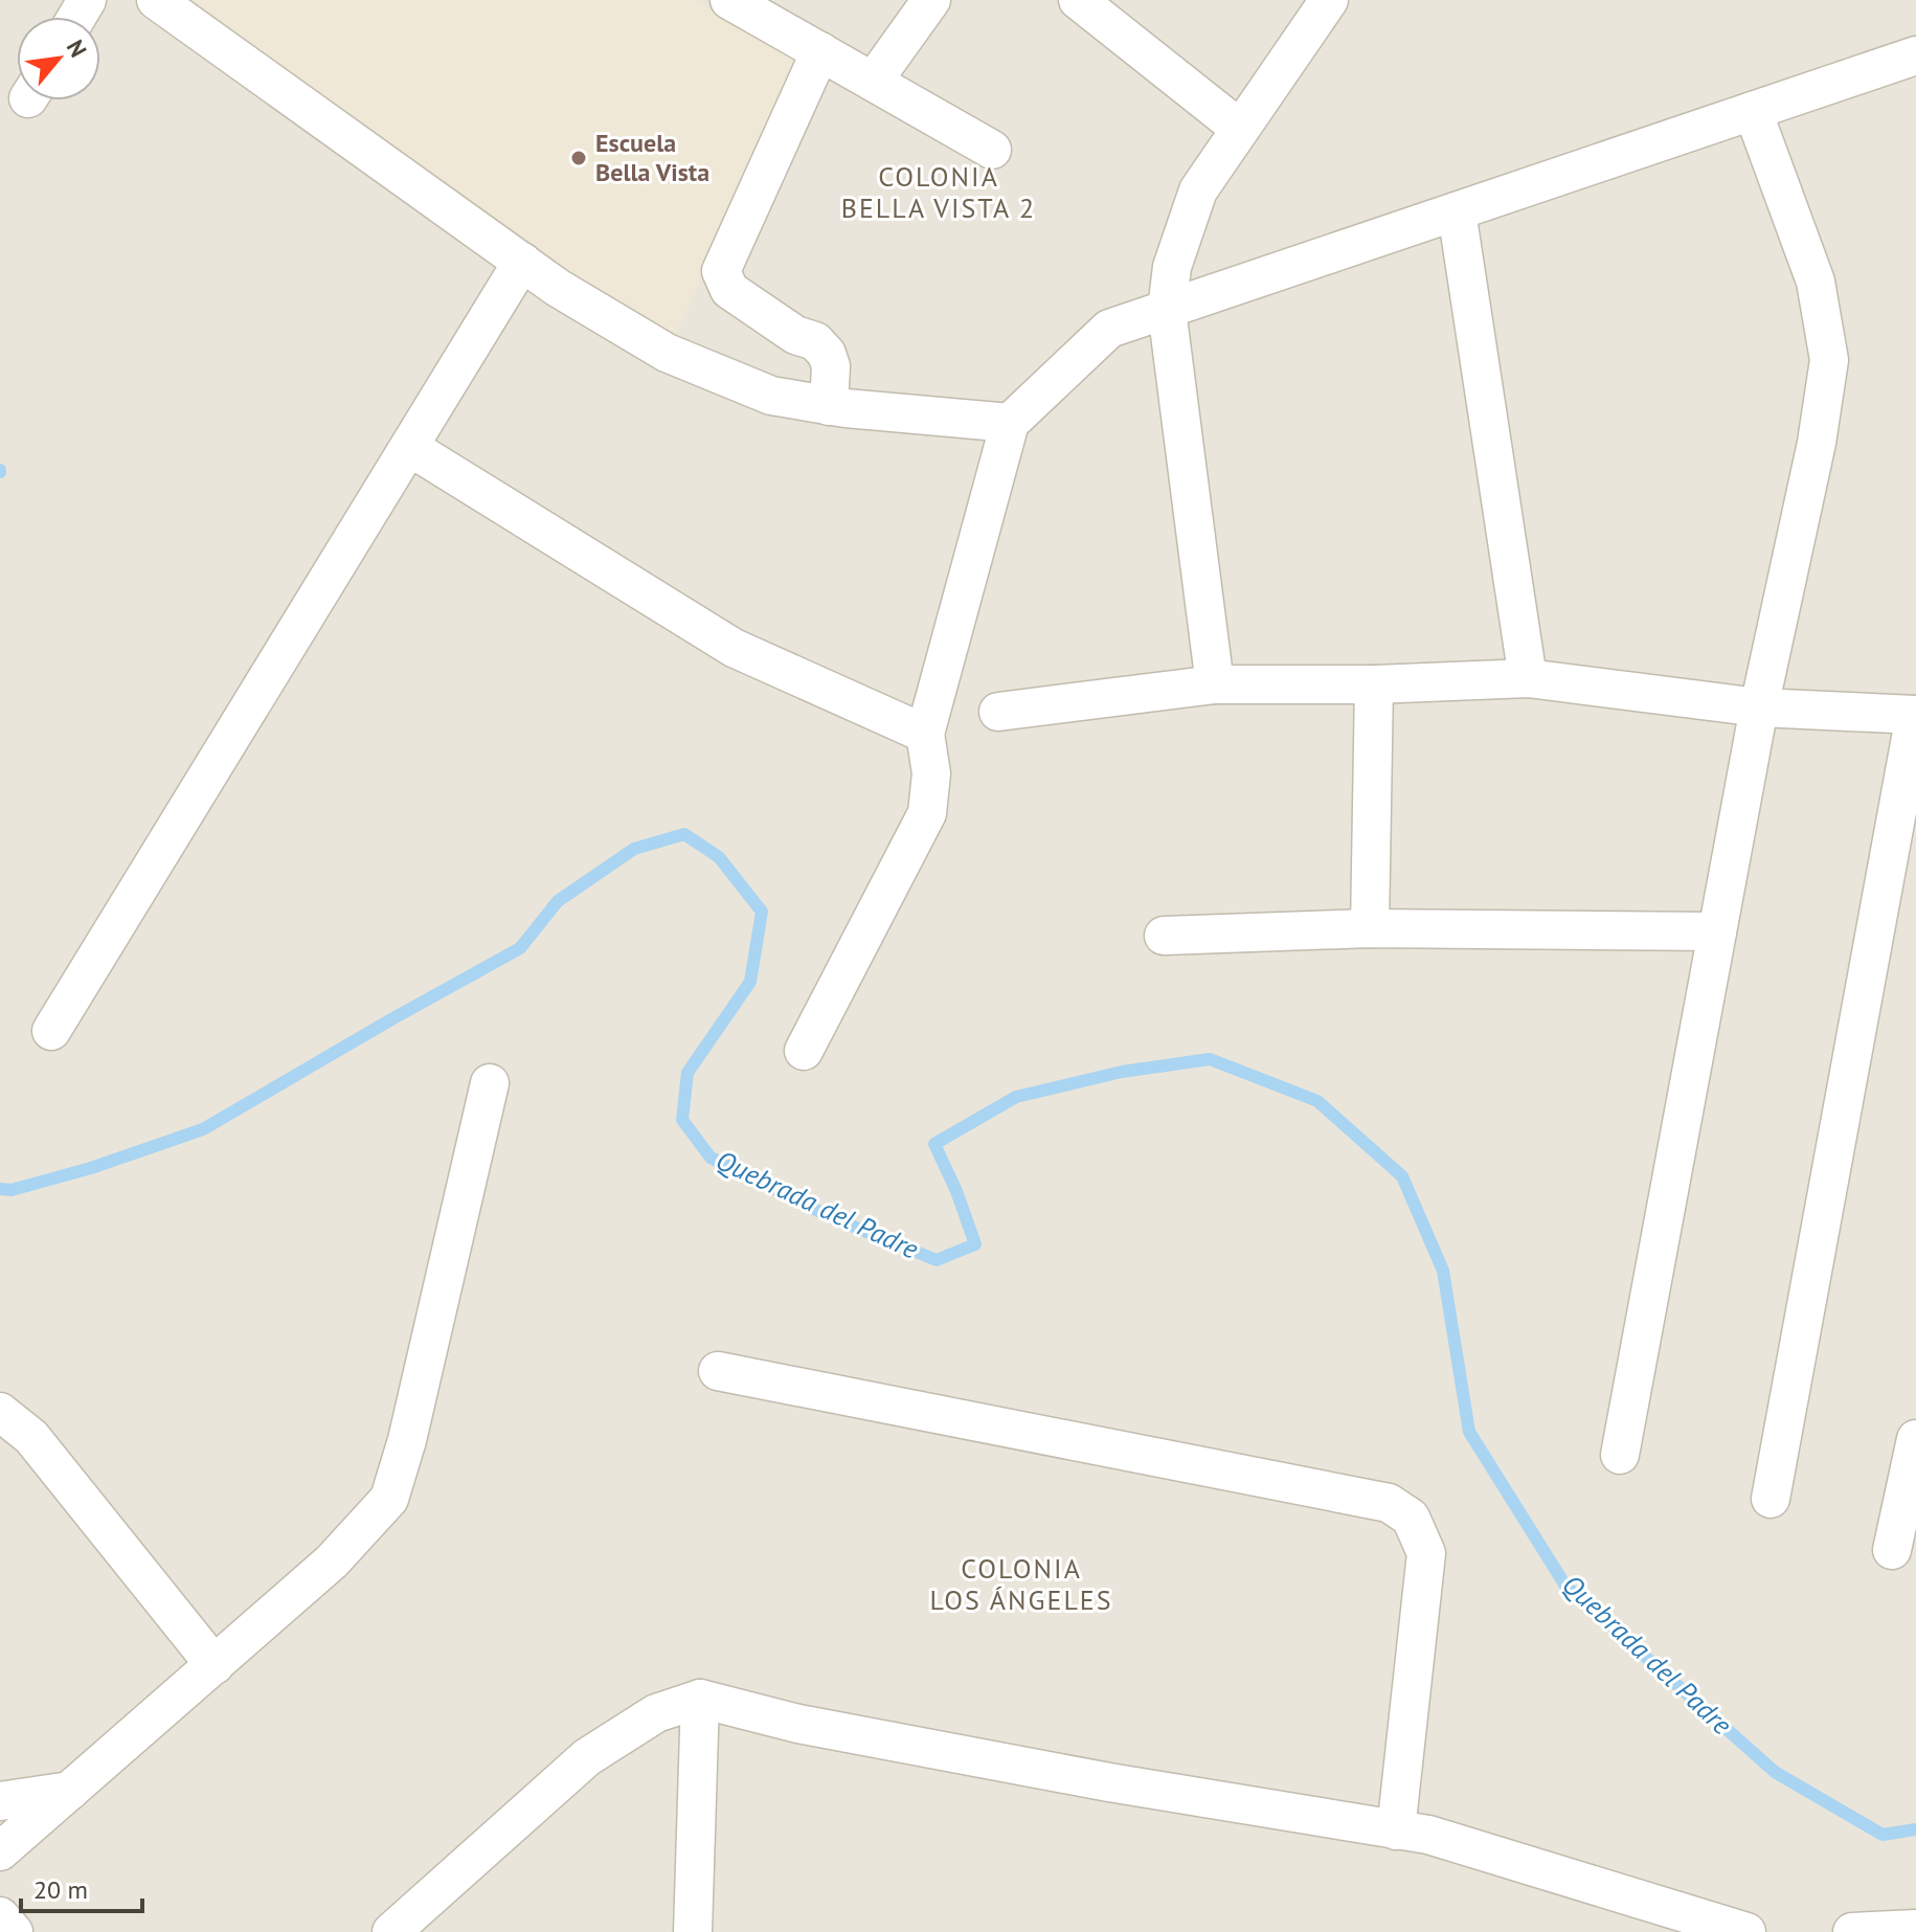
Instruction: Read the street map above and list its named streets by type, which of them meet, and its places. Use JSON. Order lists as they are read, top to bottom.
{
  "districts": ["COLONIA BELLA VISTA 2", "COLONIA LOS ÁNGELES"],
  "water": ["Quebrada del Padre"],
  "places": ["Escuela Bella Vista"],
  "scale_bar": "20 m",
  "north": "top right"
}
